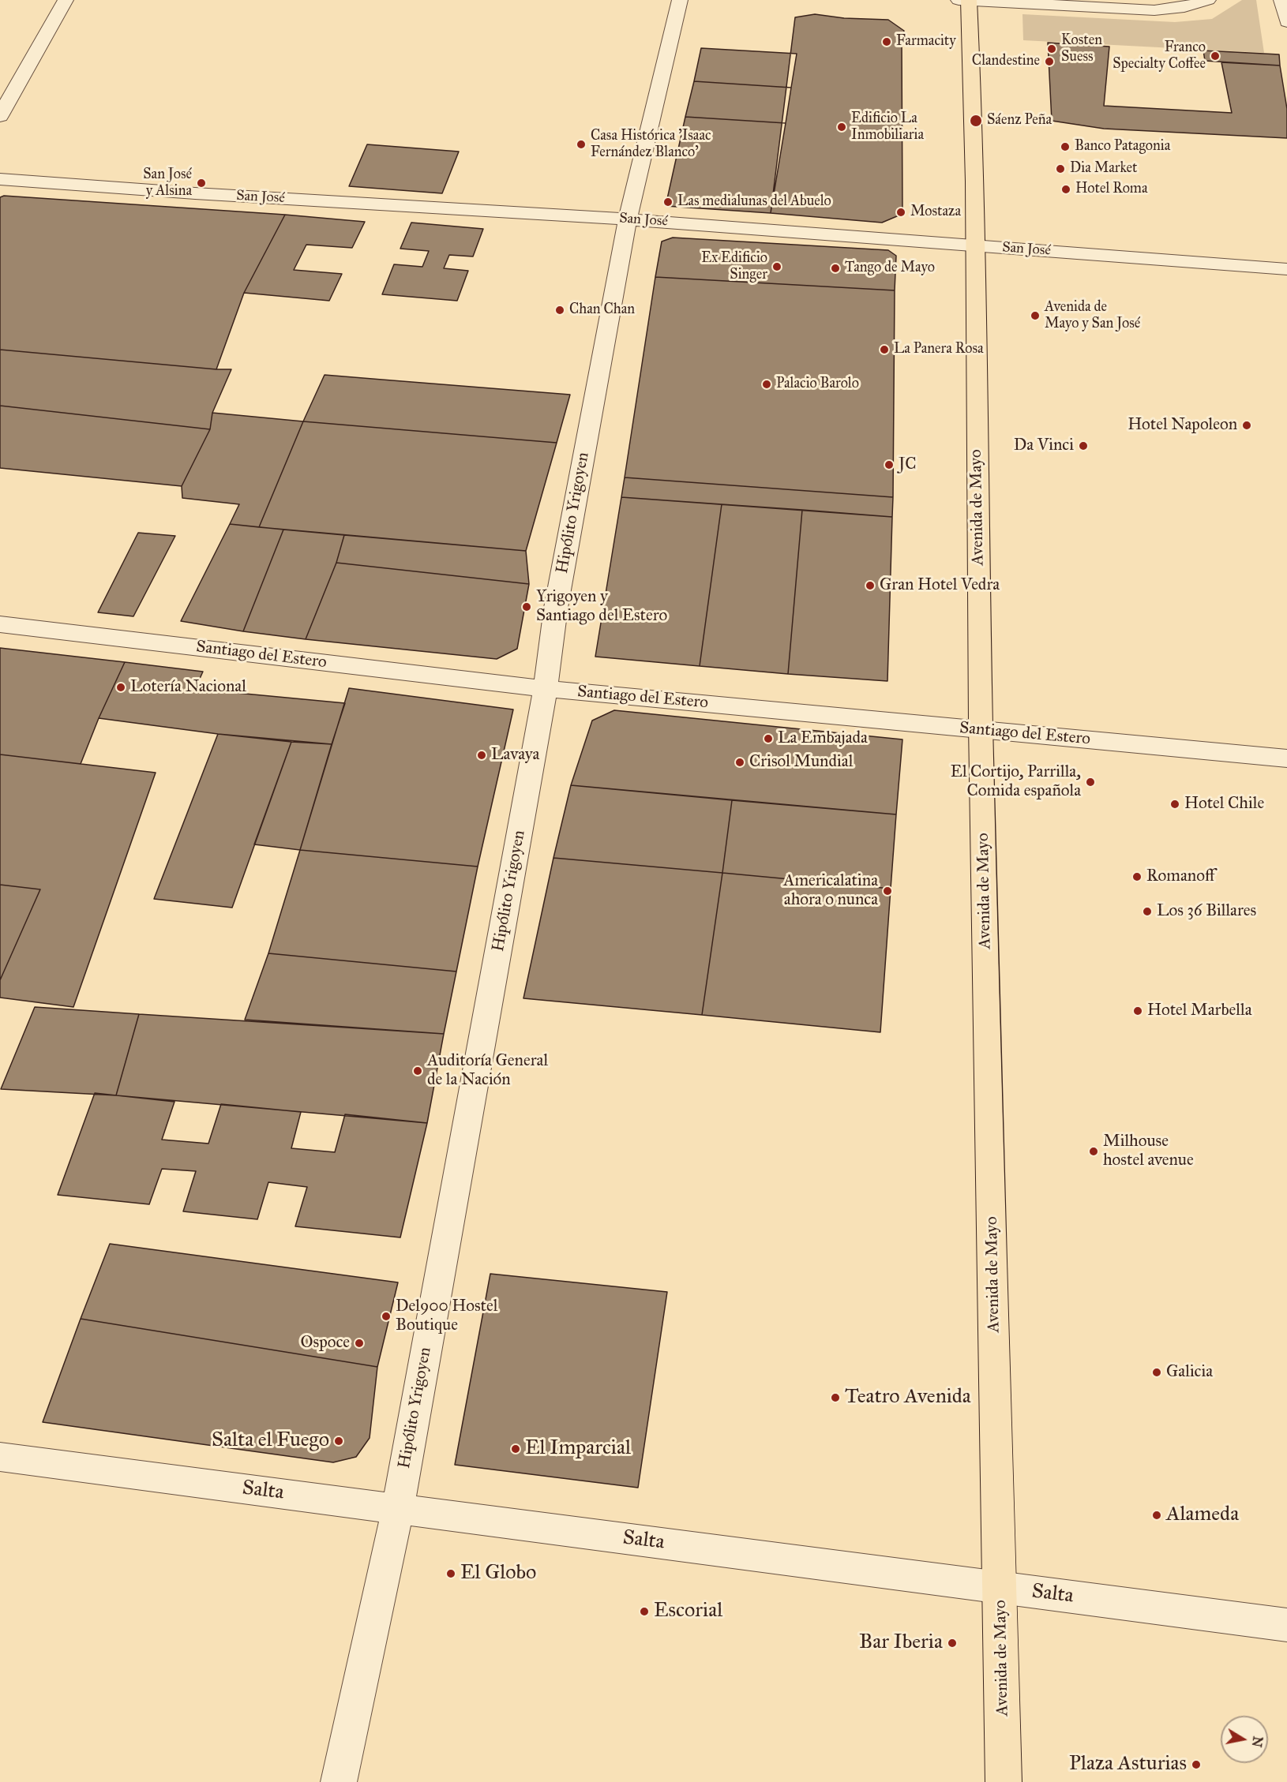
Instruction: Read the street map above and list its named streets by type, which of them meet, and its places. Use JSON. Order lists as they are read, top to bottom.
{
  "streets": {
    "main road": ["Avenida de Mayo"],
    "street": [
      "San José",
      "Hipólito Yrigoyen",
      "Santiago del Estero",
      "Salta"
    ]
  },
  "crossings": [
    ["San José", "Avenida de Mayo"],
    ["San José", "Hipólito Yrigoyen"],
    ["Avenida de Mayo", "Santiago del Estero"],
    ["Avenida de Mayo", "Salta"],
    ["Hipólito Yrigoyen", "Santiago del Estero"],
    ["Hipólito Yrigoyen", "Salta"]
  ],
  "places": [
    "Farmacity",
    "Kosten Suess",
    "Franco Specialty Coffee",
    "Clandestine",
    "Sáenz Peña",
    "Edificio La Inmobiliaria",
    "Casa Histórica 'Isaac Fernández Blanco'",
    "Banco Patagonia",
    "Dia Market",
    "San José y Alsina",
    "Hotel Roma",
    "Las medialunas del Abuelo",
    "Mostaza",
    "Ex Edificio Singer",
    "Tango de Mayo",
    "Chan Chan",
    "Avenida de Mayo y San José",
    "La Panera Rosa",
    "Palacio Barolo",
    "Hotel Napoleon",
    "Da Vinci",
    "JC",
    "Gran Hotel Vedra",
    "Yrigoyen y Santiago del Estero",
    "Lotería Nacional",
    "La Embajada",
    "Lavaya",
    "Crisol Mundial",
    "El Cortijo, Parrilla, Comida española",
    "Hotel Chile",
    "Romanoff",
    "Americalatina ahora o nunca",
    "Los 36 Billares",
    "Hotel Marbella",
    "Auditoría General de la Nación",
    "Milhouse hostel avenue",
    "Del900 Hostel Boutique",
    "Ospoce",
    "Galicia",
    "Teatro Avenida",
    "Salta el Fuego",
    "El Imparcial",
    "Alameda",
    "El Globo",
    "Escorial",
    "Bar Iberia",
    "Plaza Asturias"
  ],
  "north": "right"
}
